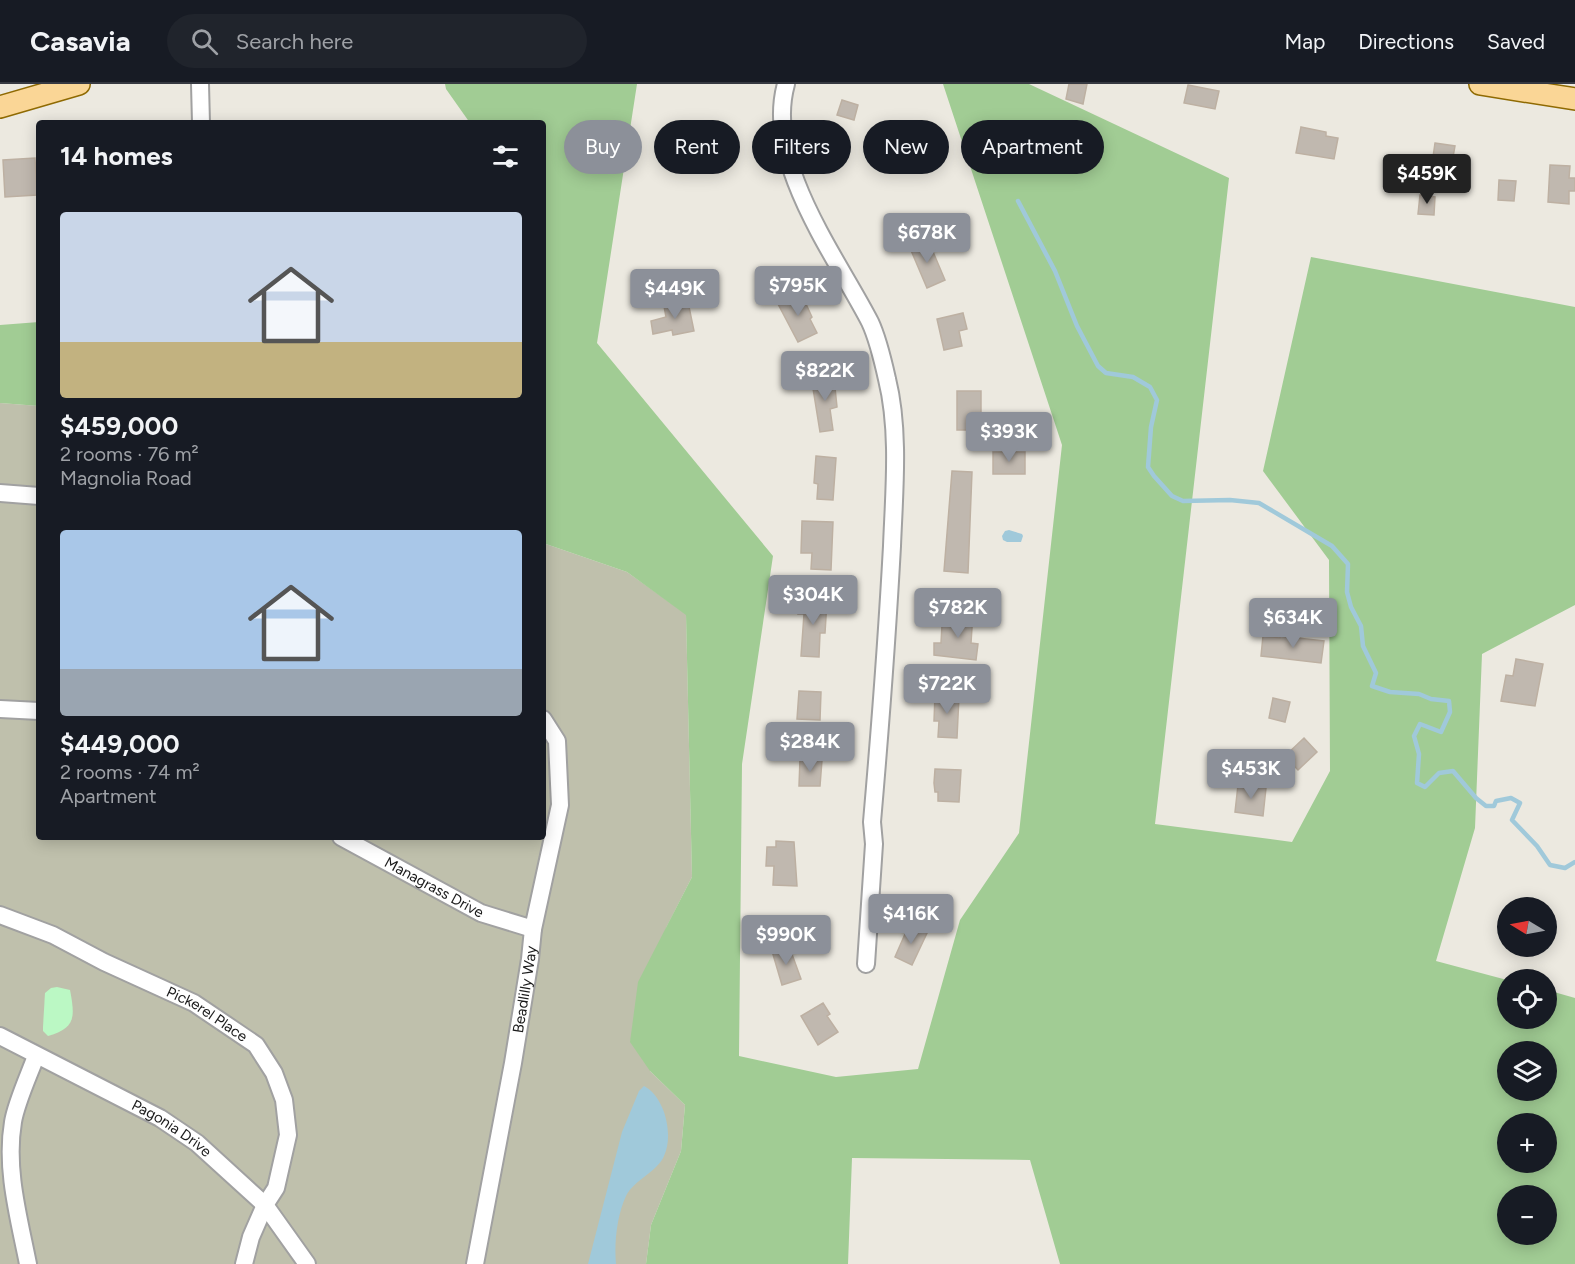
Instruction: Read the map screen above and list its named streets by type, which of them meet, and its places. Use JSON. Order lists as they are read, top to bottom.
{
  "streets": {
    "street": [
      "Managrass Drive",
      "Beadlilly Way",
      "Pickerel Place",
      "Pagonia Drive"
    ]
  },
  "crossings": [
    ["Managrass Drive", "Beadlilly Way"],
    ["Pickerel Place", "Pagonia Drive"]
  ],
  "north": "left",
  "page": {
    "header": "Casavia",
    "search": "Search here",
    "nav": ["Map", "Directions", "Saved"],
    "chip": [
      "Buy",
      "Rent",
      "Filters",
      "New",
      "Apartment"
    ],
    "heading": "14 homes",
    "price": [
      "$459K",
      "$678K",
      "$795K",
      "$449K",
      "$822K",
      "$393K",
      "$304K",
      "$782K",
      "$634K",
      "$722K",
      "$284K",
      "$453K",
      "$416K",
      "$990K"
    ],
    "list": [
      {
        "name": "$459,000",
        "note": "2 rooms · 76 m² · Magnolia Road"
      },
      {
        "name": "$449,000",
        "note": "2 rooms · 74 m² · Apartment"
      }
    ],
    "map_buttons": ["+", "−"]
  }
}
